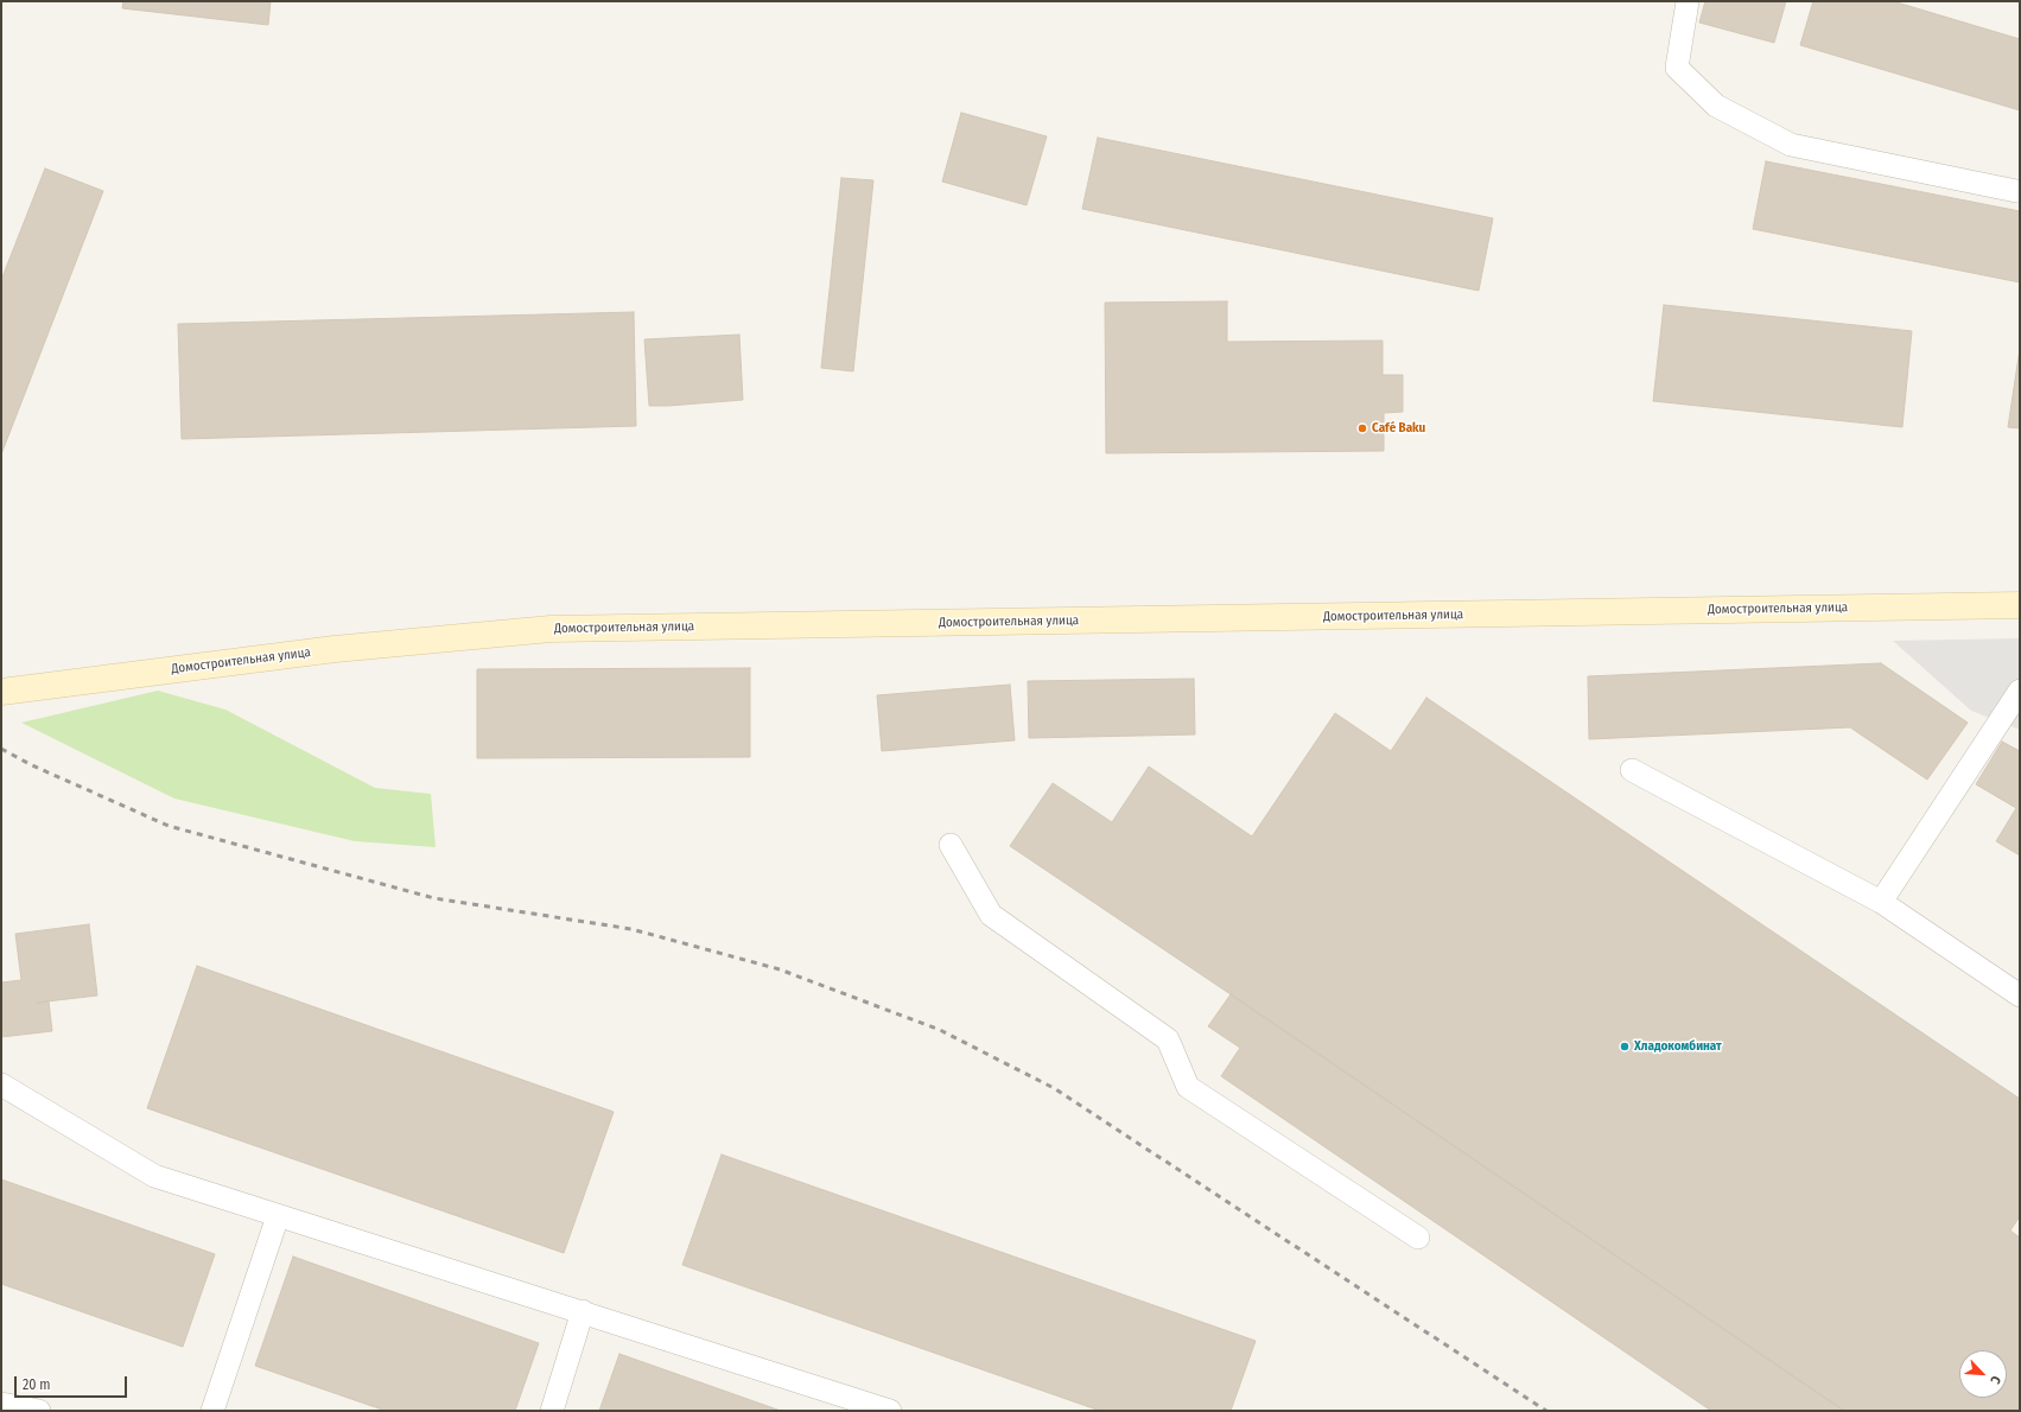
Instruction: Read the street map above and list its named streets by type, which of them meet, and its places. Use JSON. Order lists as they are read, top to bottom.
{
  "streets": {
    "street": ["Домостроительная улица"]
  },
  "places": ["Café Baku", "Хладокомбинат"],
  "scale_bar": "20 m",
  "north": "bottom right"
}
